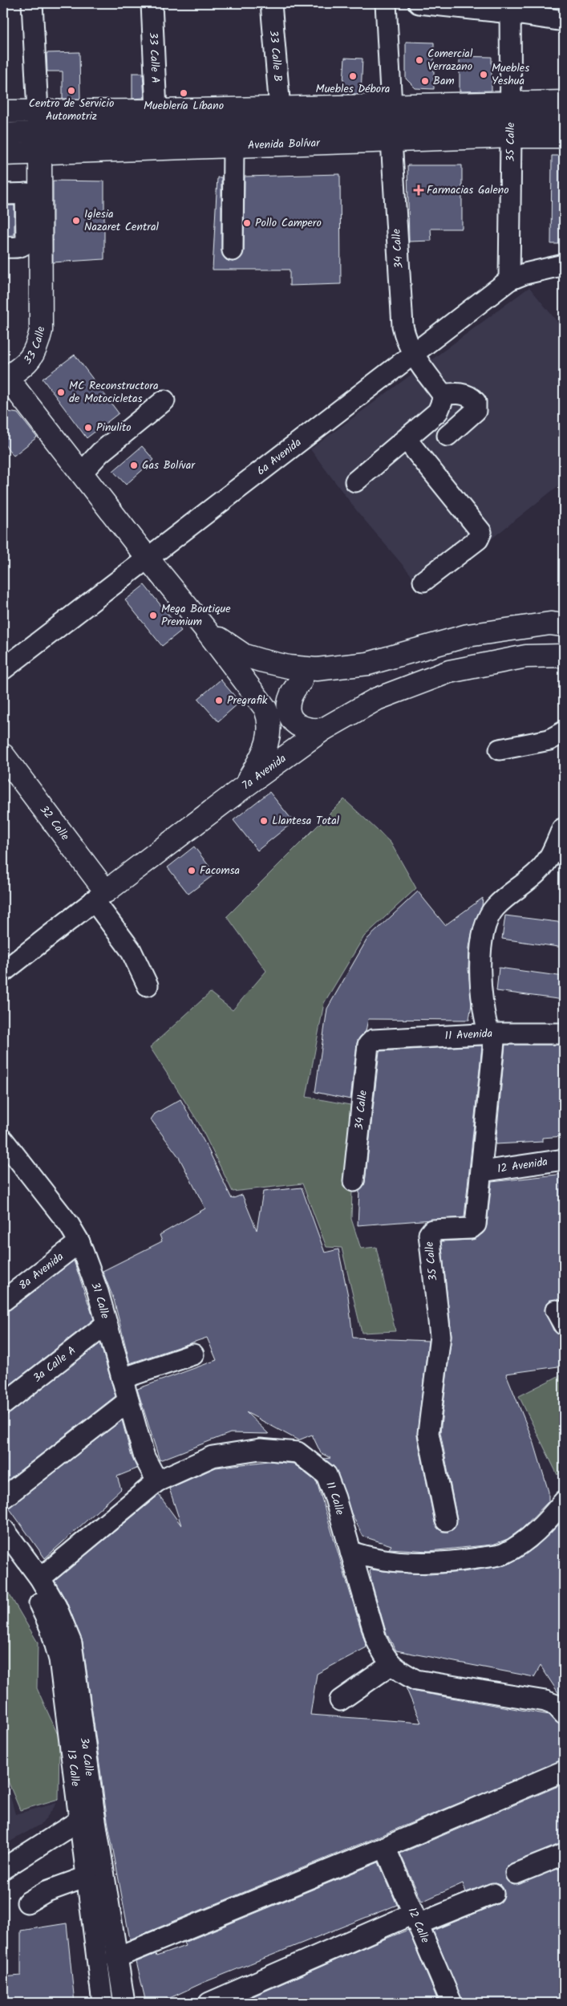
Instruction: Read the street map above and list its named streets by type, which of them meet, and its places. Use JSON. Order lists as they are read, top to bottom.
{
  "streets": {
    "main road": [
      "Avenida Bolívar",
      "33 Calle",
      "7a Avenida",
      "32 Calle"
    ],
    "street": [
      "33 Calle B",
      "33 Calle A",
      "35 Calle",
      "34 Calle",
      "6a Avenida",
      "11 Avenida",
      "12 Avenida",
      "8a Avenida",
      "31 Calle",
      "3a Calle A",
      "11 Calle",
      "13 Calle",
      "12 Calle"
    ]
  },
  "crossings": [
    ["33 Calle B", "Avenida Bolívar"],
    ["33 Calle A", "Avenida Bolívar"],
    ["35 Calle", "Avenida Bolívar"],
    ["35 Calle", "6a Avenida"],
    ["35 Calle", "11 Avenida"],
    ["35 Calle", "12 Avenida"],
    ["Avenida Bolívar", "34 Calle"],
    ["Avenida Bolívar", "33 Calle"],
    ["34 Calle", "6a Avenida"],
    ["34 Calle", "11 Avenida"],
    ["33 Calle", "6a Avenida"],
    ["7a Avenida", "32 Calle"],
    ["8a Avenida", "31 Calle"],
    ["31 Calle", "3a Calle A"],
    ["31 Calle", "11 Calle"]
  ],
  "places": {
    "other": [
      "Comercial Verrazano",
      "Muebles Yeshua",
      "Muebles Débora",
      "Bam",
      "Centro de Servicio Automotriz",
      "Mueblería Líbano",
      "Iglesia Nazaret Central",
      "Pollo Campero",
      "MC Reconstructora de Motocicletas",
      "Pinulito",
      "Gas Bolívar",
      "Mega Boutique Premium",
      "Pregrafik",
      "Llantesa Total",
      "Facomsa"
    ],
    "health": ["Farmacias Galeno"]
  }
}
